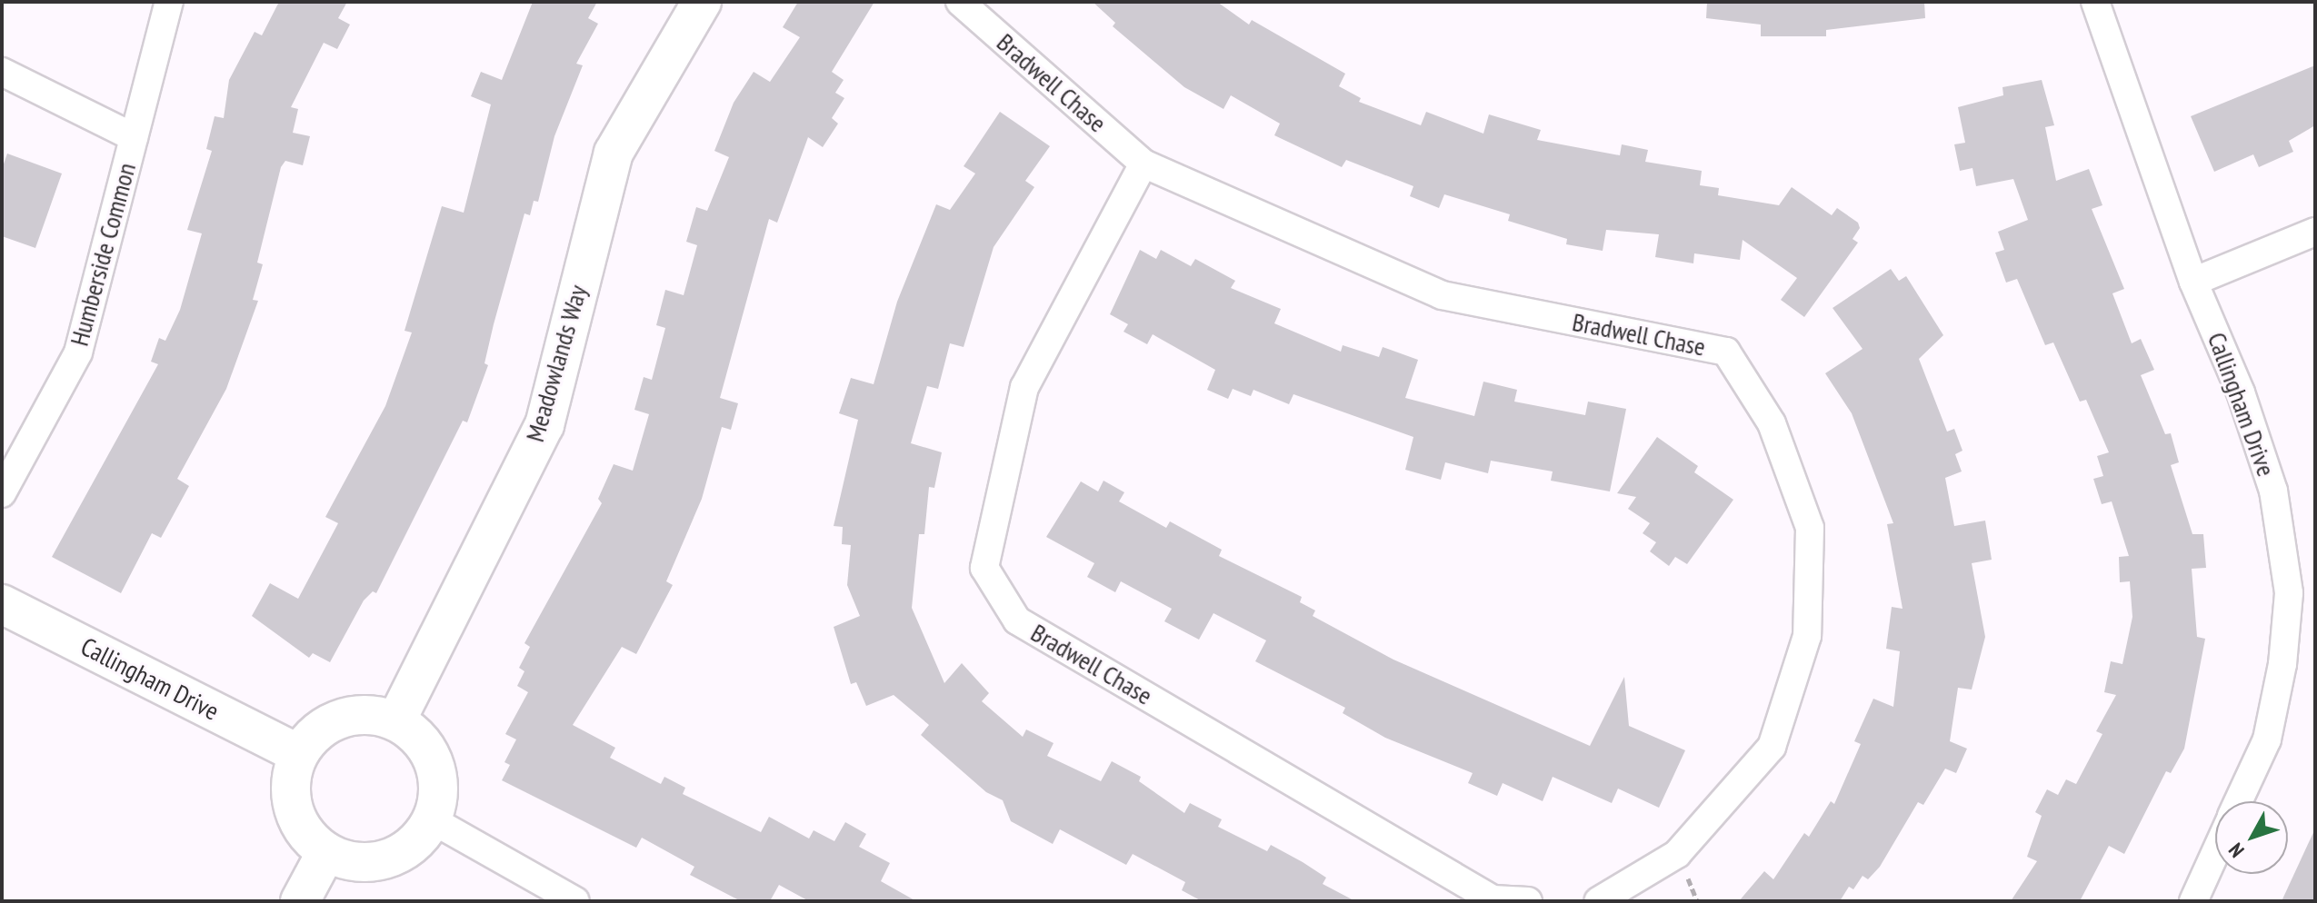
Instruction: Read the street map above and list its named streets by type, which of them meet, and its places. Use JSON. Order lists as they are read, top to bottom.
{
  "streets": {
    "street": [
      "Bradwell Chase",
      "Humberside Common",
      "Meadowlands Way",
      "Callingham Drive"
    ]
  },
  "crossings": [
    ["Meadowlands Way", "Callingham Drive"]
  ],
  "north": "bottom left"
}
